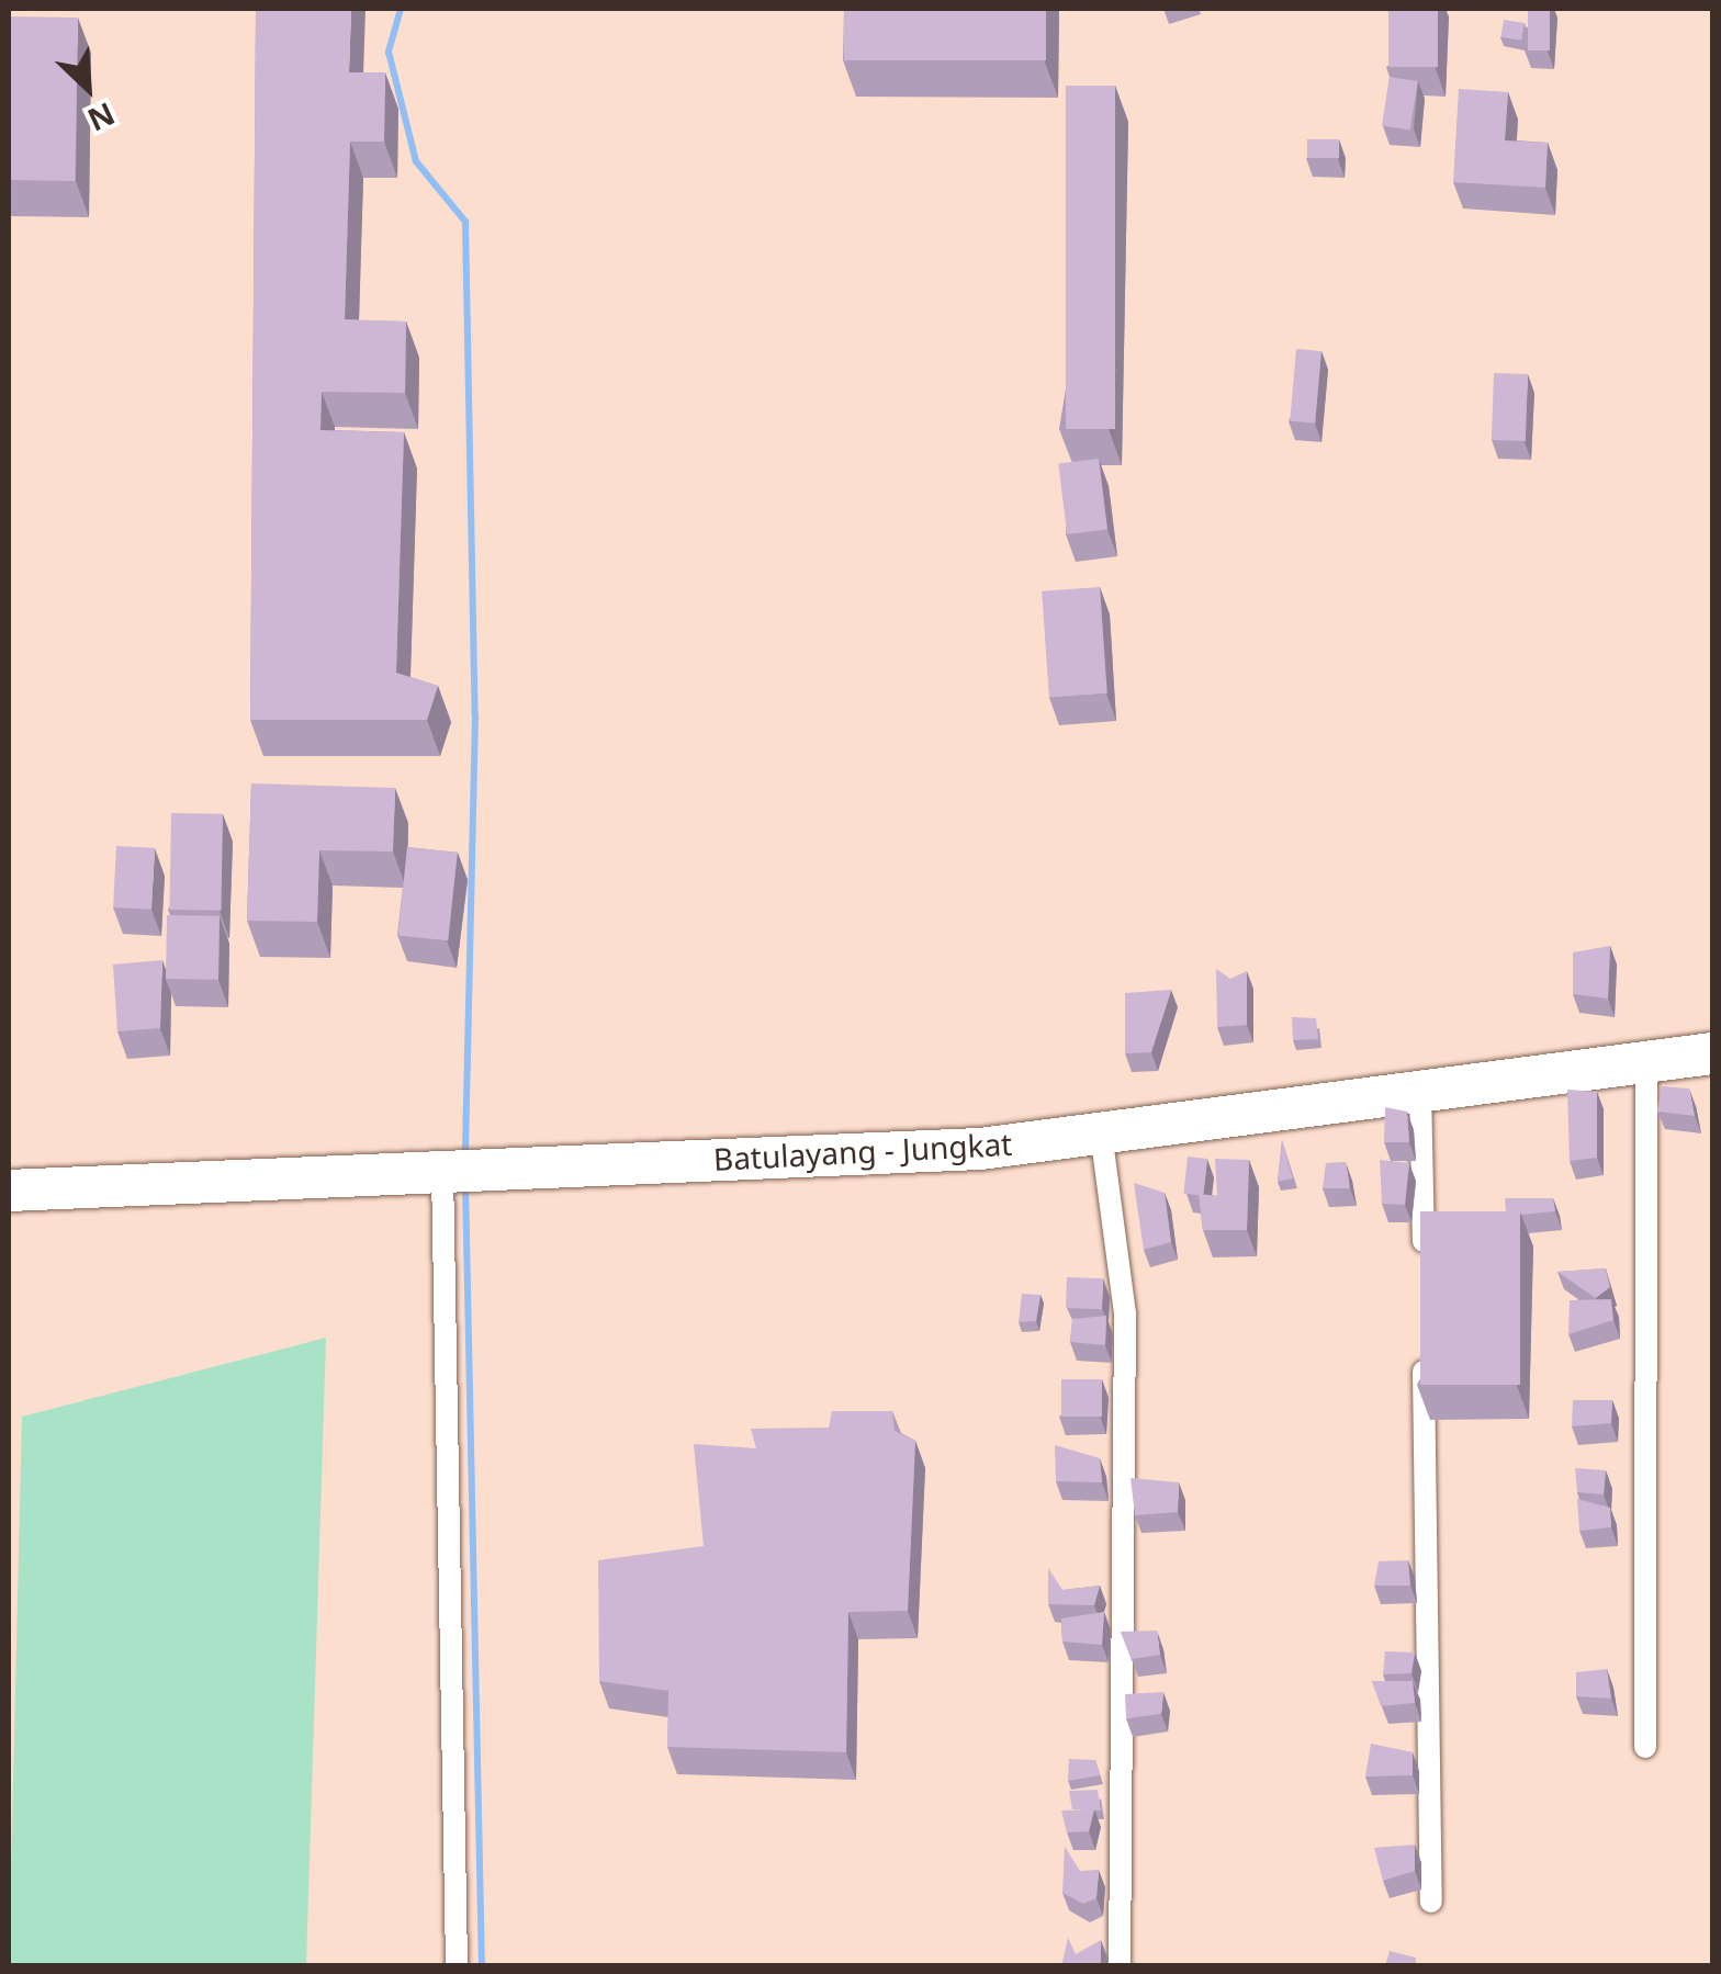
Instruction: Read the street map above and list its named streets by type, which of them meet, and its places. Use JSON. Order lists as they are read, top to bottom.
{
  "streets": {
    "highway": ["Batulayang - Jungkat"]
  },
  "north": "bottom right"
}
